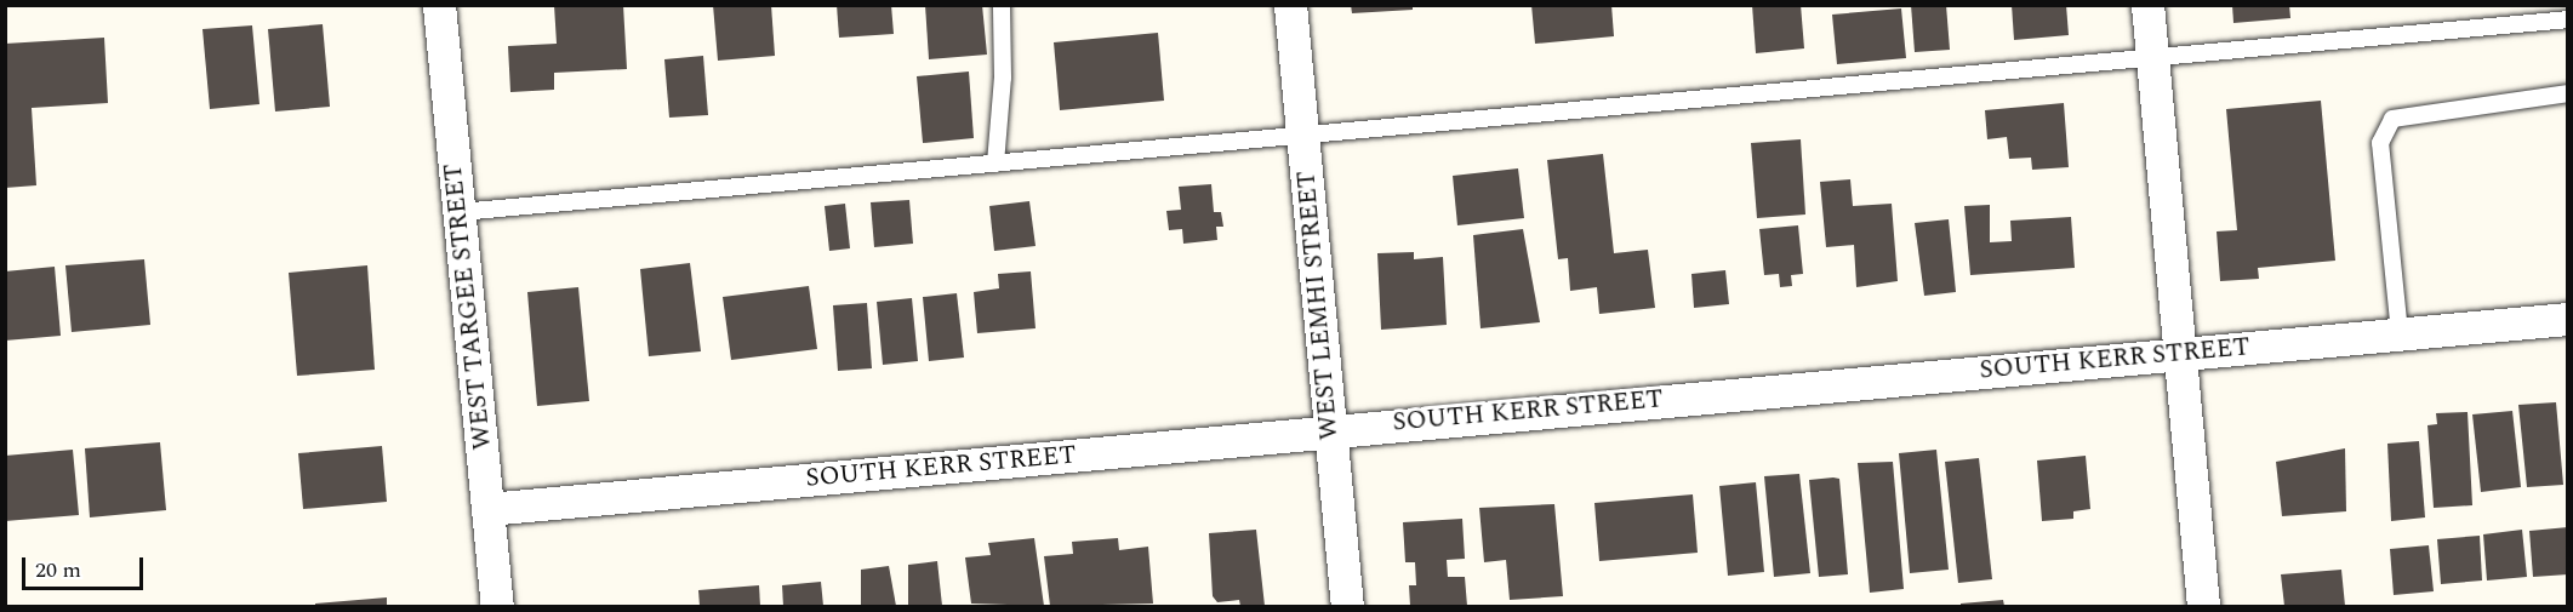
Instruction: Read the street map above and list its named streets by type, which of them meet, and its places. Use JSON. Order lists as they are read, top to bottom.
{
  "streets": {
    "street": ["WEST LEMHI STREET", "WEST TARGEE STREET", "SOUTH KERR STREET"]
  },
  "crossings": [
    ["WEST LEMHI STREET", "SOUTH KERR STREET"],
    ["WEST TARGEE STREET", "SOUTH KERR STREET"]
  ],
  "scale_bar": "20 m"
}
